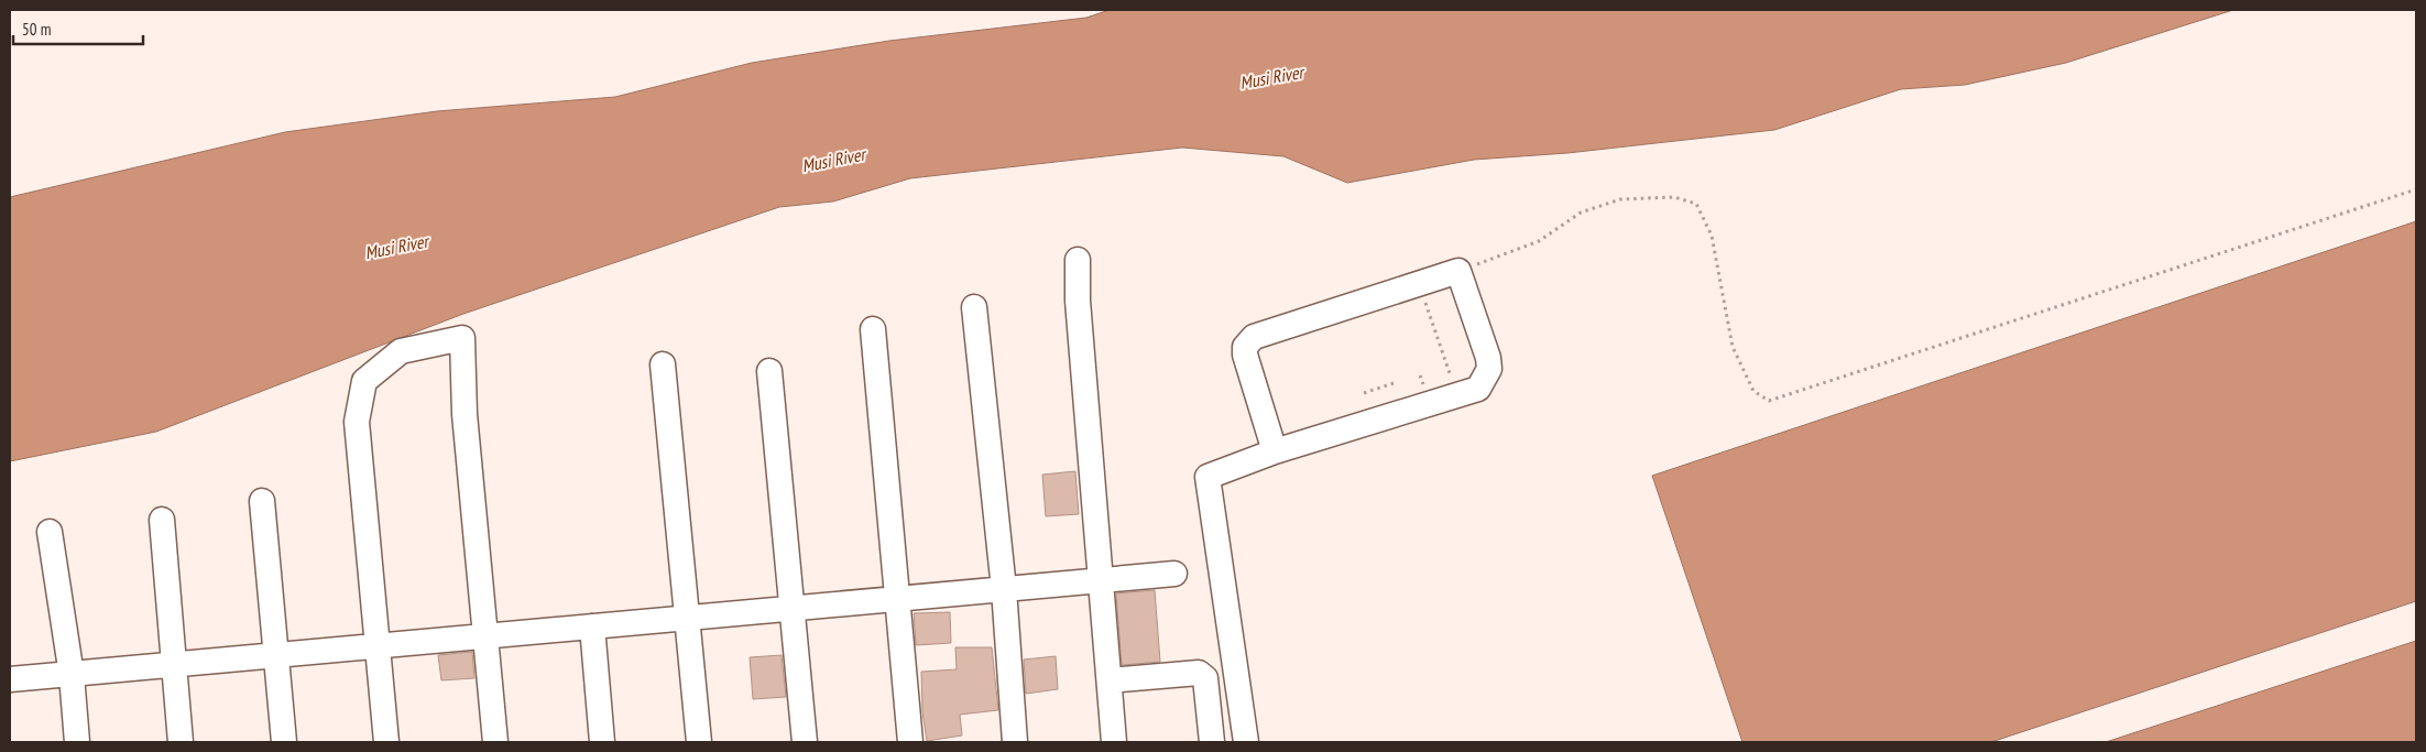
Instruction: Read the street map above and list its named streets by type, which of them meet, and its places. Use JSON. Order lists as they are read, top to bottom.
{
  "water": ["Musi River"],
  "scale_bar": "50 m"
}
